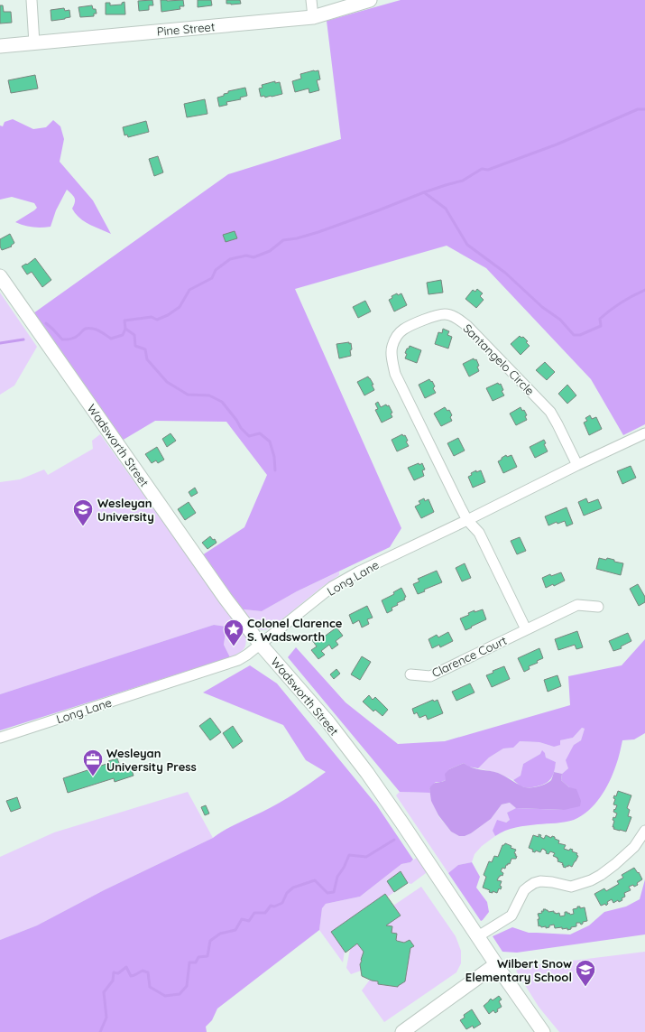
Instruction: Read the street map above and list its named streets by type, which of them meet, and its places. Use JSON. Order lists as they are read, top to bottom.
{
  "streets": {
    "street": [
      "Pine Street",
      "Santangelo Circle",
      "Wadsworth Street",
      "Long Lane",
      "Clarence Court"
    ]
  },
  "crossings": [
    ["Santangelo Circle", "Long Lane"],
    ["Wadsworth Street", "Long Lane"]
  ],
  "places": {
    "school or university": ["Wesleyan University", "Wilbert Snow Elementary School"],
    "place": ["Colonel Clarence S. Wadsworth"],
    "office": ["Wesleyan University Press"]
  }
}
